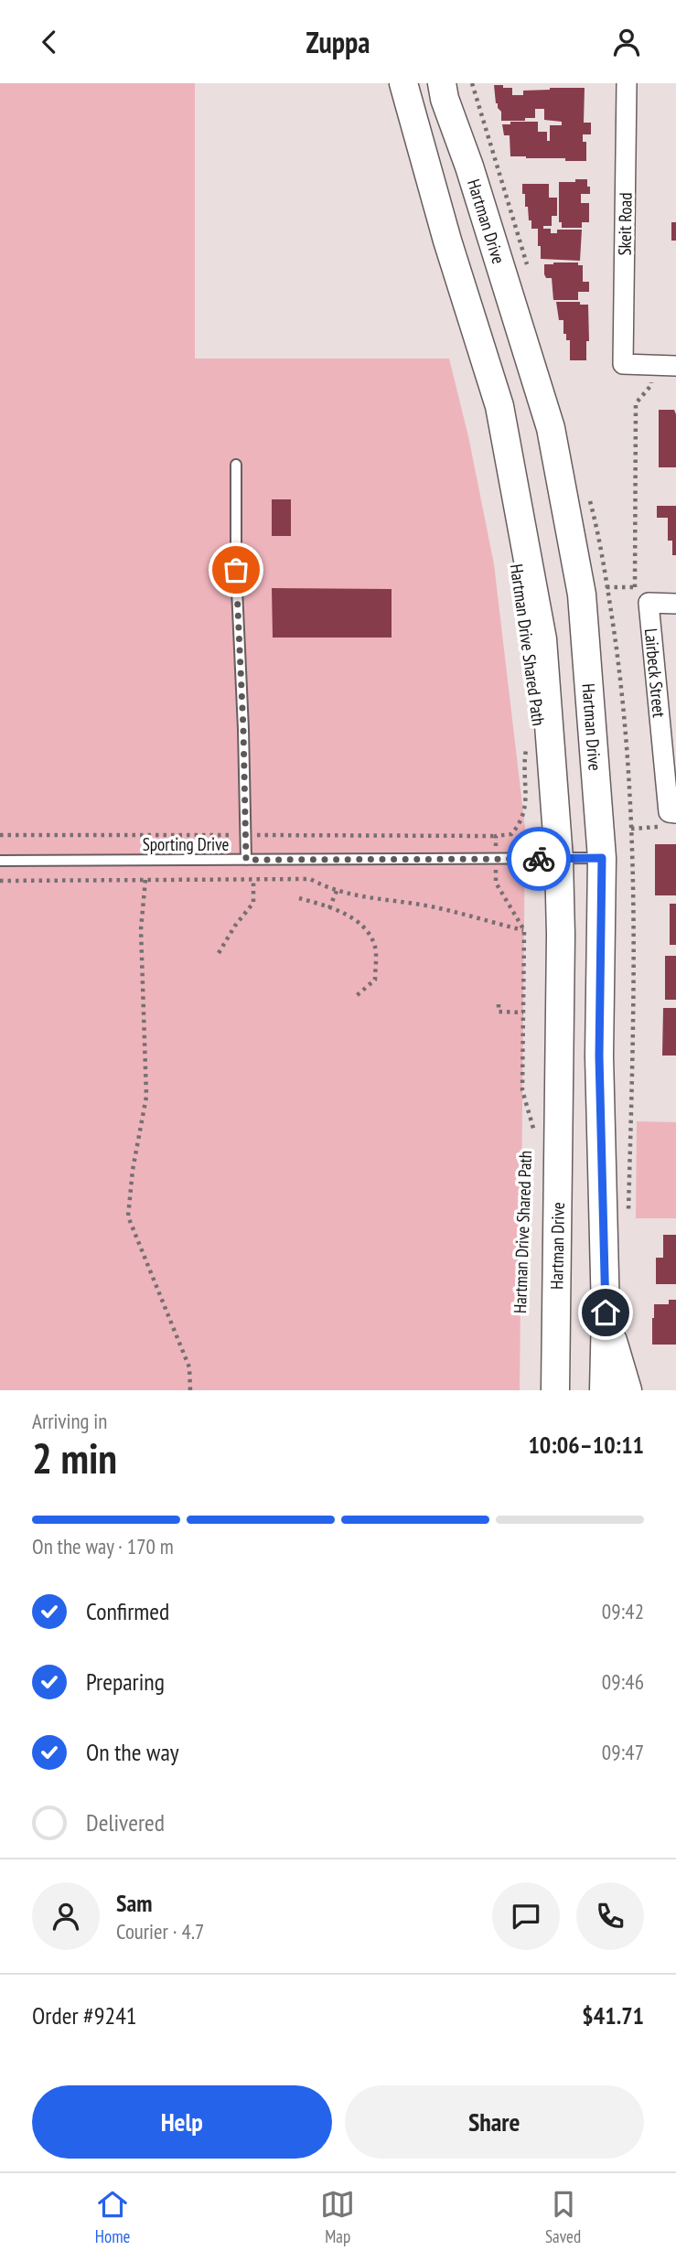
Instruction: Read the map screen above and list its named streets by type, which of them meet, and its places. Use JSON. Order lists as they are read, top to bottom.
{
  "streets": {
    "main road": ["Hartman Drive"],
    "street": ["Skeit Road", "Lairbeck Street"],
    "lane": ["Sporting Drive"],
    "path": ["Hartman Drive Shared Path"]
  },
  "crossings": [
    ["Hartman Drive", "Sporting Drive"],
    ["Hartman Drive Shared Path", "Sporting Drive"]
  ],
  "page": {
    "header": "Zuppa",
    "heading": ["2 min", "Arriving in", "10:06–10:11"],
    "panel": [
      "Sam",
      "Courier · 4.7",
      "Order #9241",
      "$41.71"
    ],
    "bar": "On the way · 170 m",
    "list": [
      ["Confirmed", "09:42"],
      ["Preparing", "09:46"],
      ["On the way", "09:47"],
      "Delivered"
    ],
    "buttons": ["Help", "Share"],
    "tabs": ["Home", "Map", "Saved"]
  }
}
